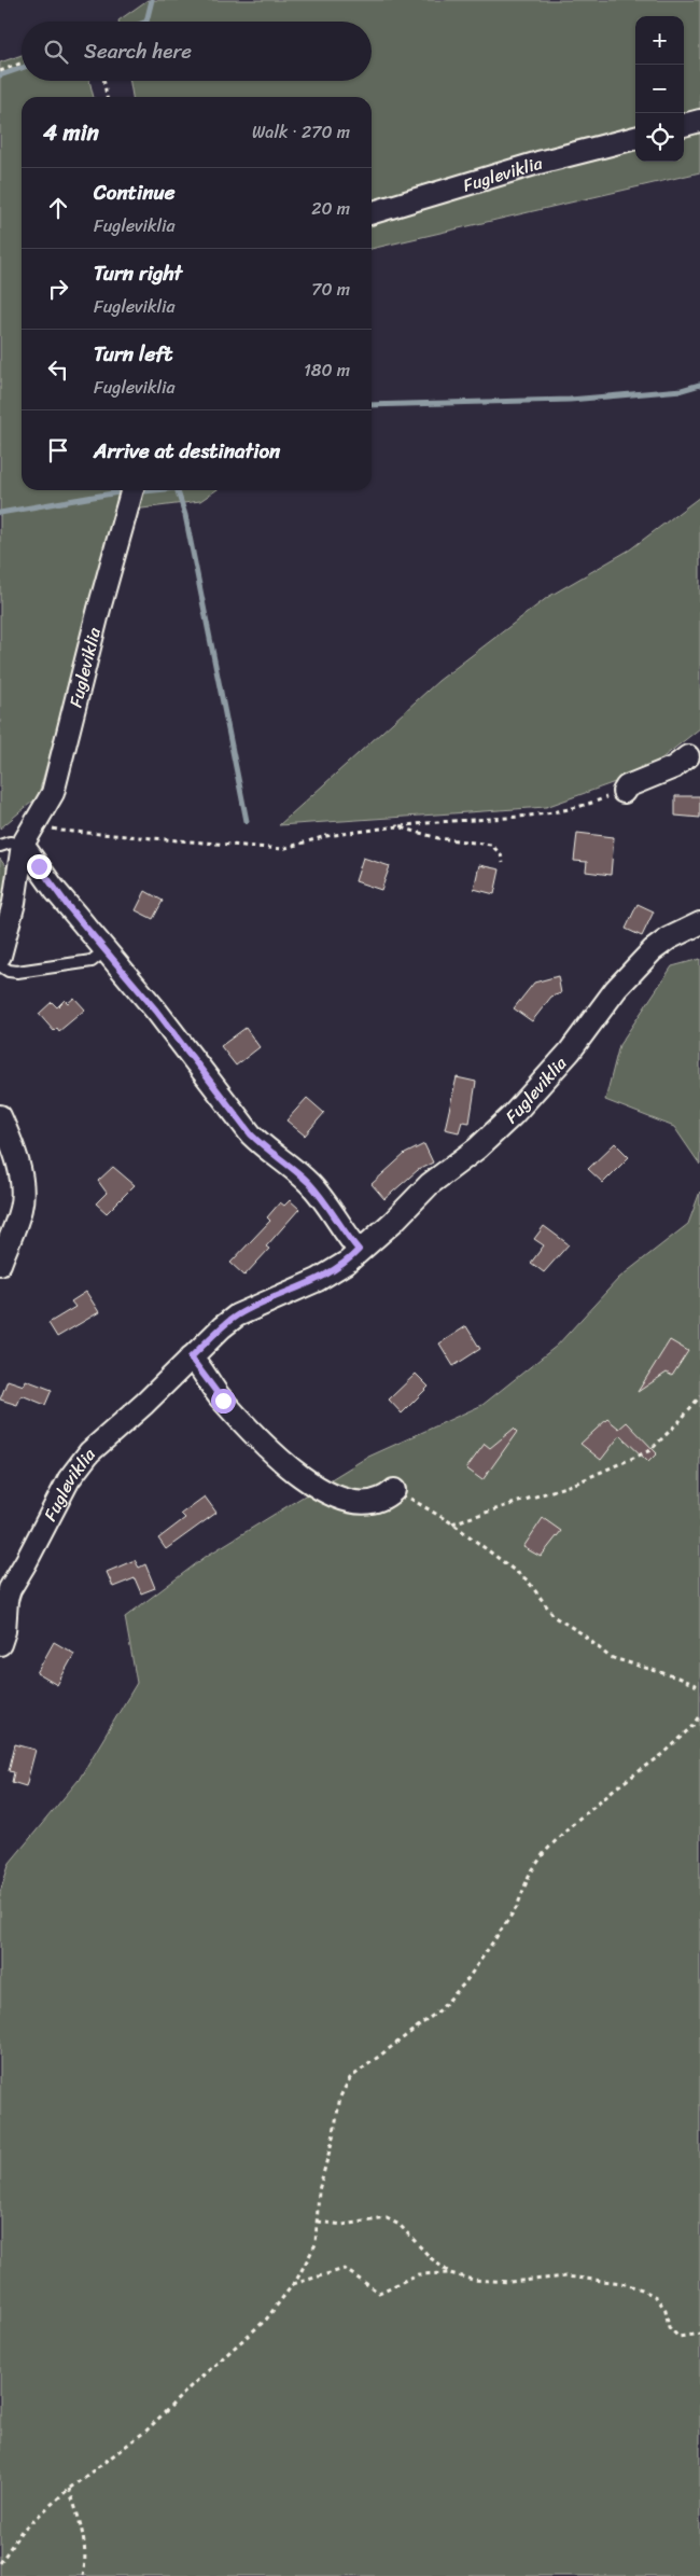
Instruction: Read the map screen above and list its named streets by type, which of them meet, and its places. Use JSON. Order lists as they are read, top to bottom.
{
  "streets": {
    "street": ["Fugleviklia"]
  },
  "page": {
    "map_buttons": ["+", "−"],
    "search": "Search here",
    "heading": ["4 min", "Walk · 270 m"],
    "list": [
      ["Continue", "Fugleviklia", "20 m"],
      ["Turn right", "Fugleviklia", "70 m"],
      ["Turn left", "Fugleviklia", "180 m"],
      "Arrive at destination"
    ]
  }
}
